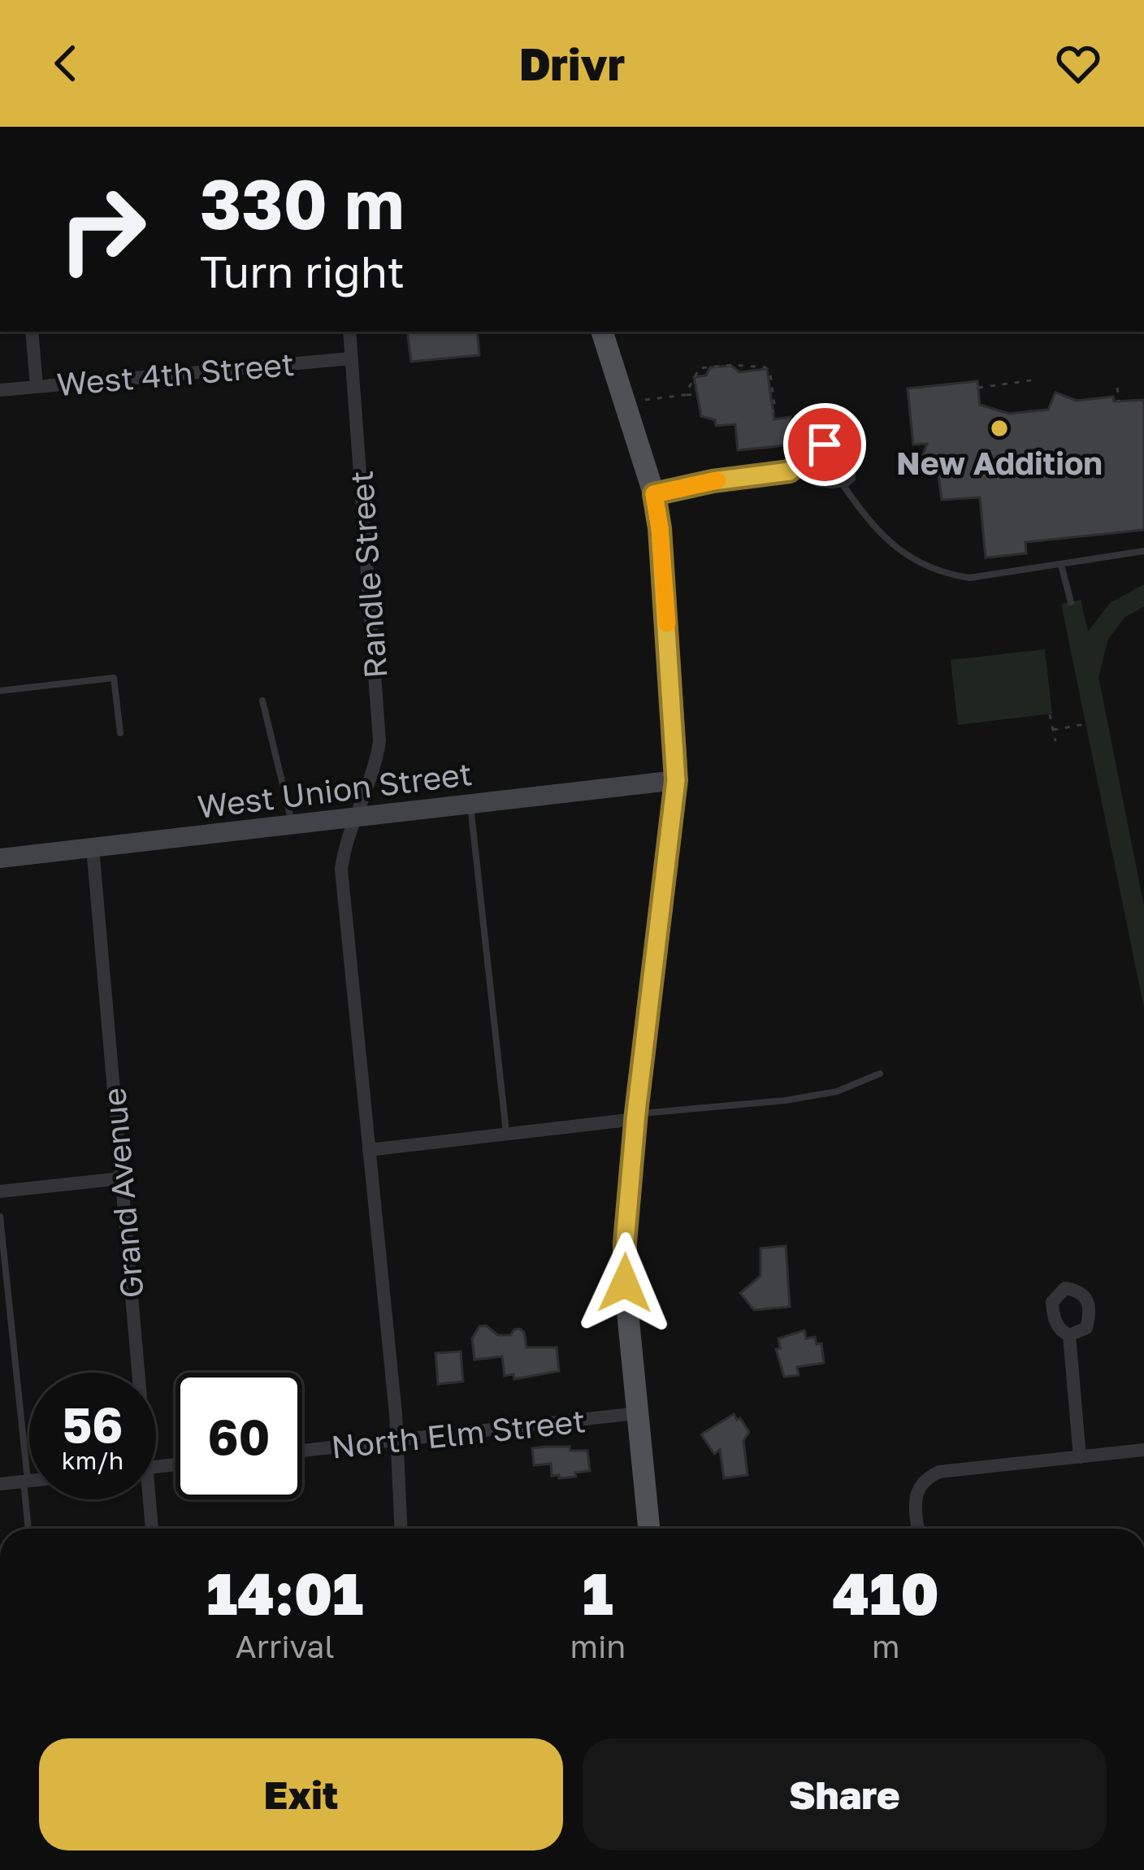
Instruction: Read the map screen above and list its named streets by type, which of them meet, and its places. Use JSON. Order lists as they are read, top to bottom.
{
  "streets": {
    "street": [
      "West 4th Street",
      "Randle Street",
      "West Union Street",
      "Grand Avenue",
      "North Elm Street"
    ]
  },
  "crossings": [
    ["West 4th Street", "Randle Street"],
    ["Randle Street", "West Union Street"],
    ["Randle Street", "North Elm Street"],
    ["West Union Street", "Grand Avenue"]
  ],
  "places": ["New Addition"],
  "page": {
    "header": "Drivr",
    "turn": ["330 m", "Turn right"],
    "speed": "56 km/h",
    "limit": "60",
    "eta": [
      "14:01",
      "Arrival",
      "1",
      "min",
      "410",
      "m"
    ],
    "buttons": ["Exit", "Share"]
  }
}
